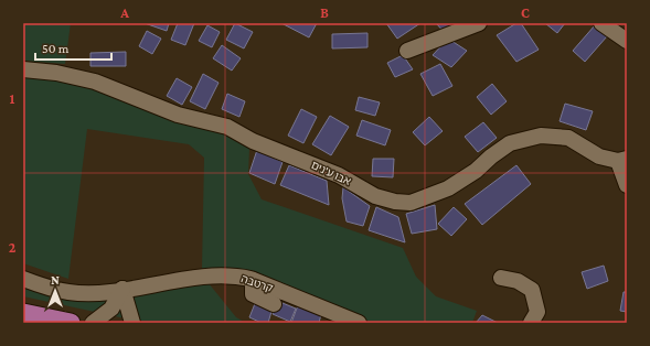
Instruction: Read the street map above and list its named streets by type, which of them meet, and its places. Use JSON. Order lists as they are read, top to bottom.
{
  "streets": {
    "street": ["אבו ע'נים", "קרטבה"]
  },
  "scale_bar": "50 m",
  "north": "top",
  "grid": {
    "columns": ["A", "B", "C"],
    "rows": ["1", "2"]
  }
}
